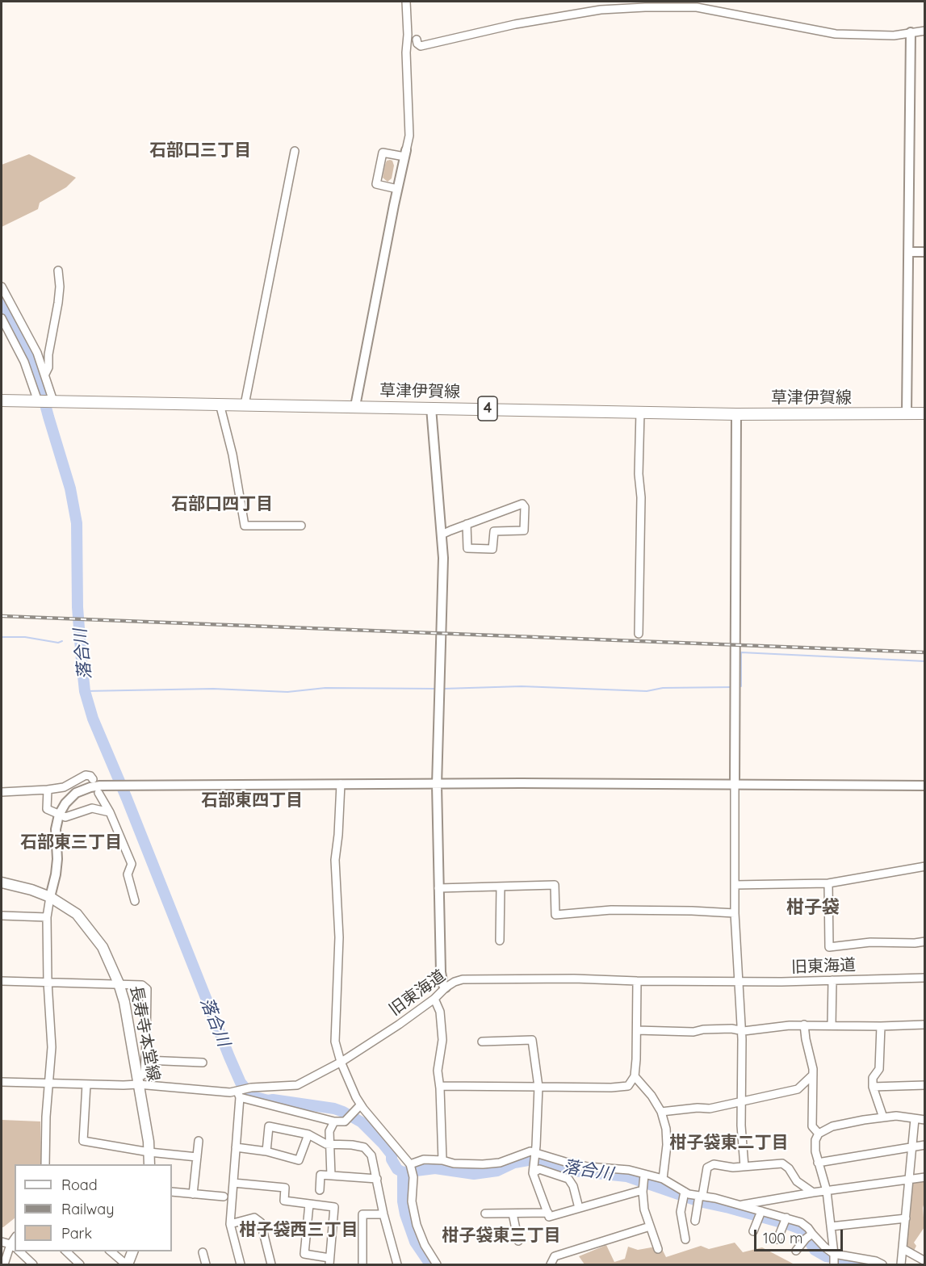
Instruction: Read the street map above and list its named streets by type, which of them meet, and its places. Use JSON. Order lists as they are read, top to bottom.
{
  "streets": {
    "main road": ["草津伊賀線", "4", "長寿寺本堂線"],
    "street": ["旧東海道"]
  },
  "crossings": [
    ["旧東海道", "長寿寺本堂線"]
  ],
  "districts": [
    "石部口三丁目",
    "石部口四丁目",
    "石部東四丁目",
    "石部東三丁目",
    "柑子袋",
    "柑子袋東二丁目",
    "柑子袋西三丁目",
    "柑子袋東三丁目"
  ],
  "water": ["落合川"],
  "legend": ["Road", "Railway", "Park"],
  "scale_bar": "100 m"
}
